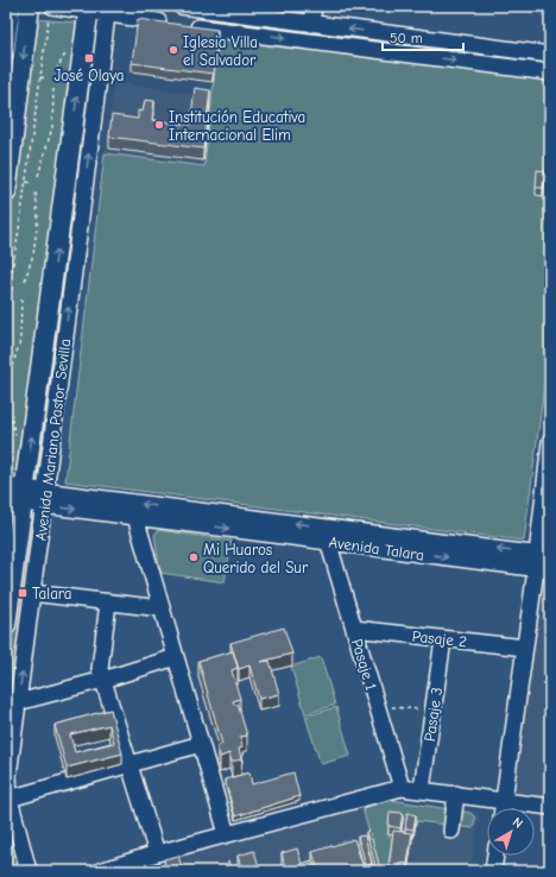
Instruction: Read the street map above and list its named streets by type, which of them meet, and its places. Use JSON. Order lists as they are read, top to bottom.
{
  "streets": {
    "main road": ["Avenida Mariano Pastor Sevilla"],
    "street": [
      "Avenida Talara",
      "Pasaje 2",
      "Pasaje 1",
      "Pasaje 3"
    ]
  },
  "crossings": [
    ["Avenida Mariano Pastor Sevilla", "Avenida Talara"],
    ["Avenida Talara", "Pasaje 1"],
    ["Pasaje 2", "Pasaje 1"],
    ["Pasaje 2", "Pasaje 3"]
  ],
  "one_way": ["Avenida Mariano Pastor Sevilla"],
  "places": {
    "other": ["Iglesia Villa el Salvador", "Institución Educativa Internacional Elim", "Mi Huaros Querido del Sur"],
    "transit": ["José Olaya", "Talara"]
  },
  "scale_bar": "50 m",
  "north": "top right"
}
